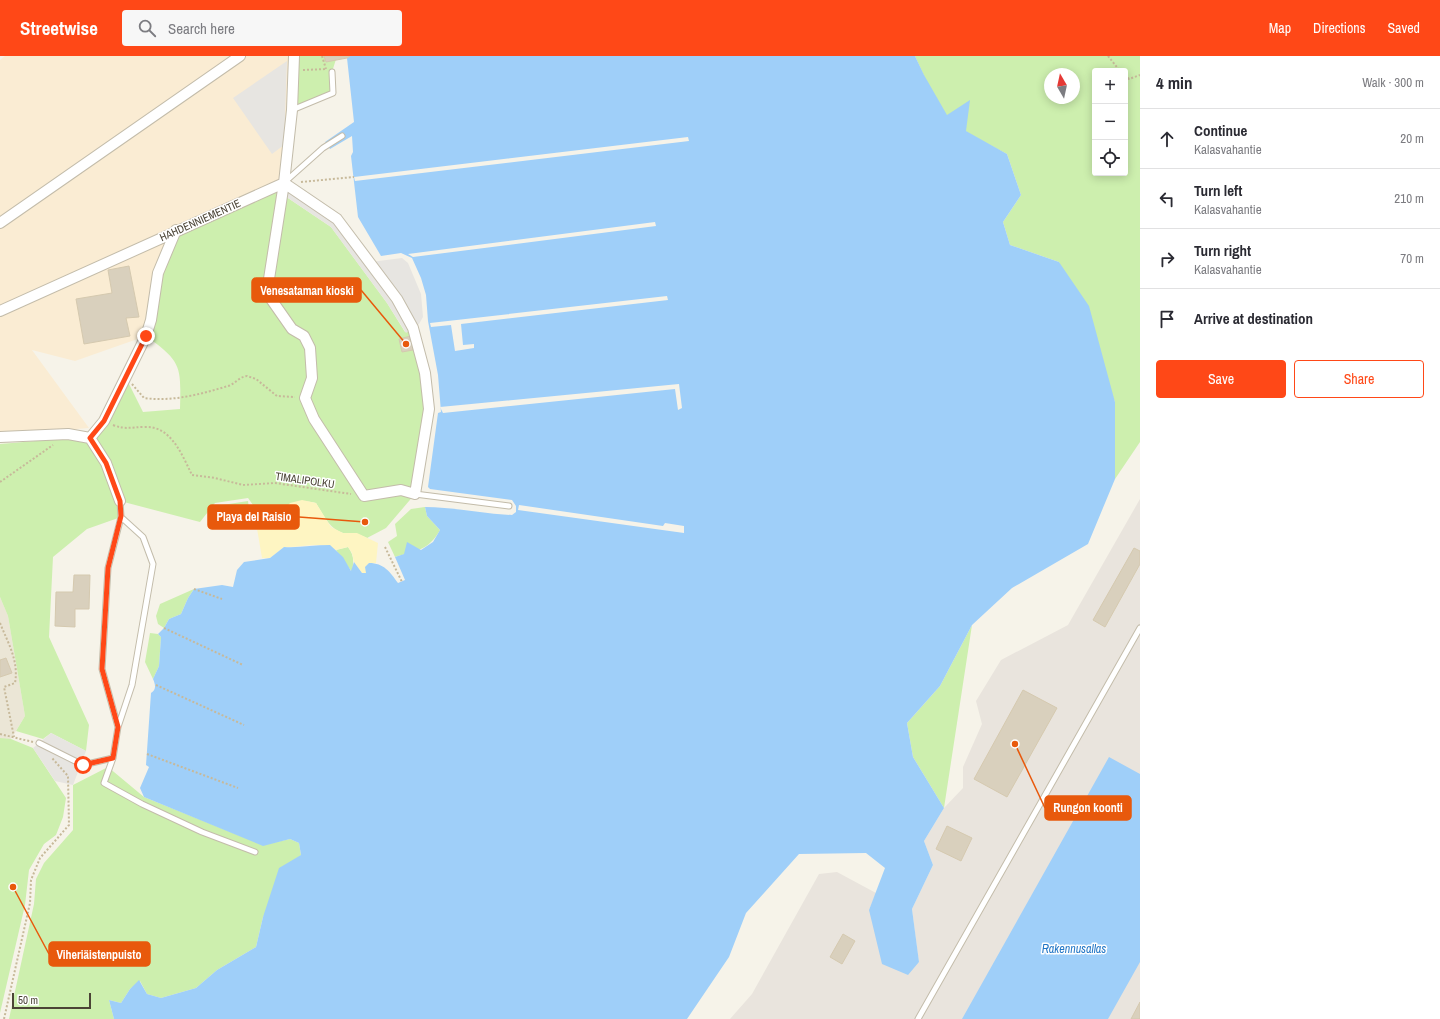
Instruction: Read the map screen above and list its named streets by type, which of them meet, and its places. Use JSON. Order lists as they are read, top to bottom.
{
  "streets": {
    "street": ["HAHDENNIEMENTIE"],
    "path": ["TIMALIPOLKU"]
  },
  "water": ["Rakennusallas"],
  "places": [
    "Venesataman kioski",
    "Playa del Raisio",
    "Rungon koonti",
    "Viheriäistenpuisto"
  ],
  "scale_bar": "50 m",
  "north": "top",
  "page": {
    "header": "Streetwise",
    "search": "Search here",
    "nav": ["Map", "Directions", "Saved"],
    "heading": ["4 min", "Walk · 300 m"],
    "map_buttons": ["+", "−"],
    "list": [
      ["Continue", "Kalasvahantie", "20 m"],
      ["Turn left", "Kalasvahantie", "210 m"],
      ["Turn right", "Kalasvahantie", "70 m"],
      "Arrive at destination"
    ],
    "buttons": ["Save", "Share"],
    "scale": "50 m"
  }
}
